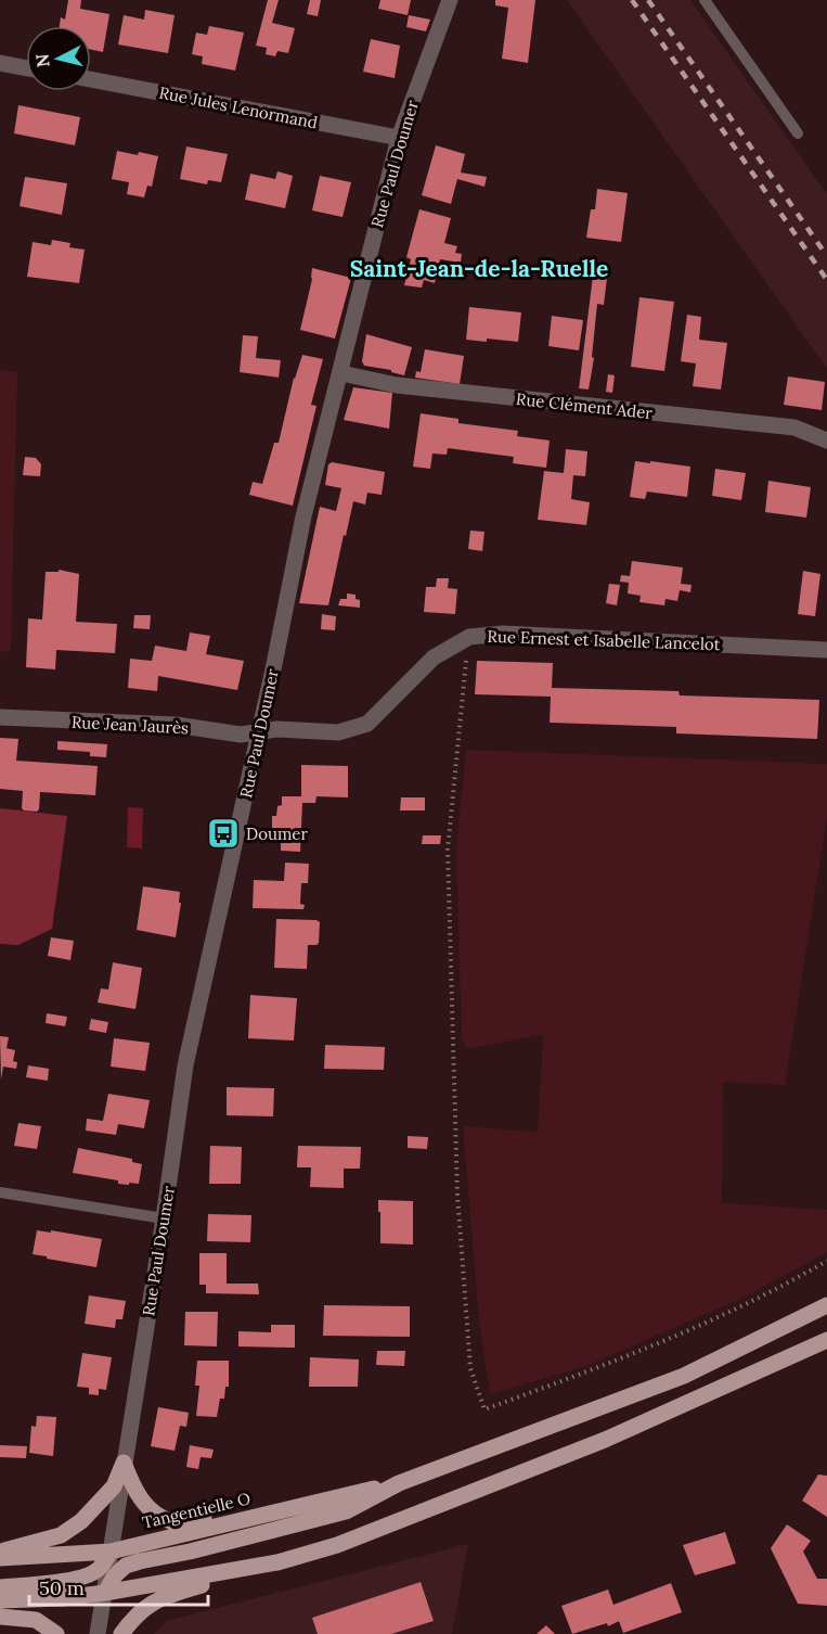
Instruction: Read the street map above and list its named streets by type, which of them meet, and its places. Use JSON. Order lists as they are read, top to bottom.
{
  "streets": {
    "main road": ["Tangentielle O"],
    "street": [
      "Rue Jules Lenormand",
      "Rue Paul Doumer",
      "Rue Clément Ader",
      "Rue Ernest et Isabelle Lancelot",
      "Rue Jean Jaurès"
    ]
  },
  "crossings": [
    ["Rue Jules Lenormand", "Rue Paul Doumer"],
    ["Rue Paul Doumer", "Rue Clément Ader"],
    ["Rue Paul Doumer", "Rue Ernest et Isabelle Lancelot"],
    ["Rue Paul Doumer", "Rue Jean Jaurès"],
    ["Rue Paul Doumer", "Tangentielle O"],
    ["Rue Ernest et Isabelle Lancelot", "Rue Jean Jaurès"]
  ],
  "districts": ["Saint-Jean-de-la-Ruelle"],
  "places": {
    "bus stop": ["Doumer"]
  },
  "scale_bar": "50 m",
  "north": "left"
}
